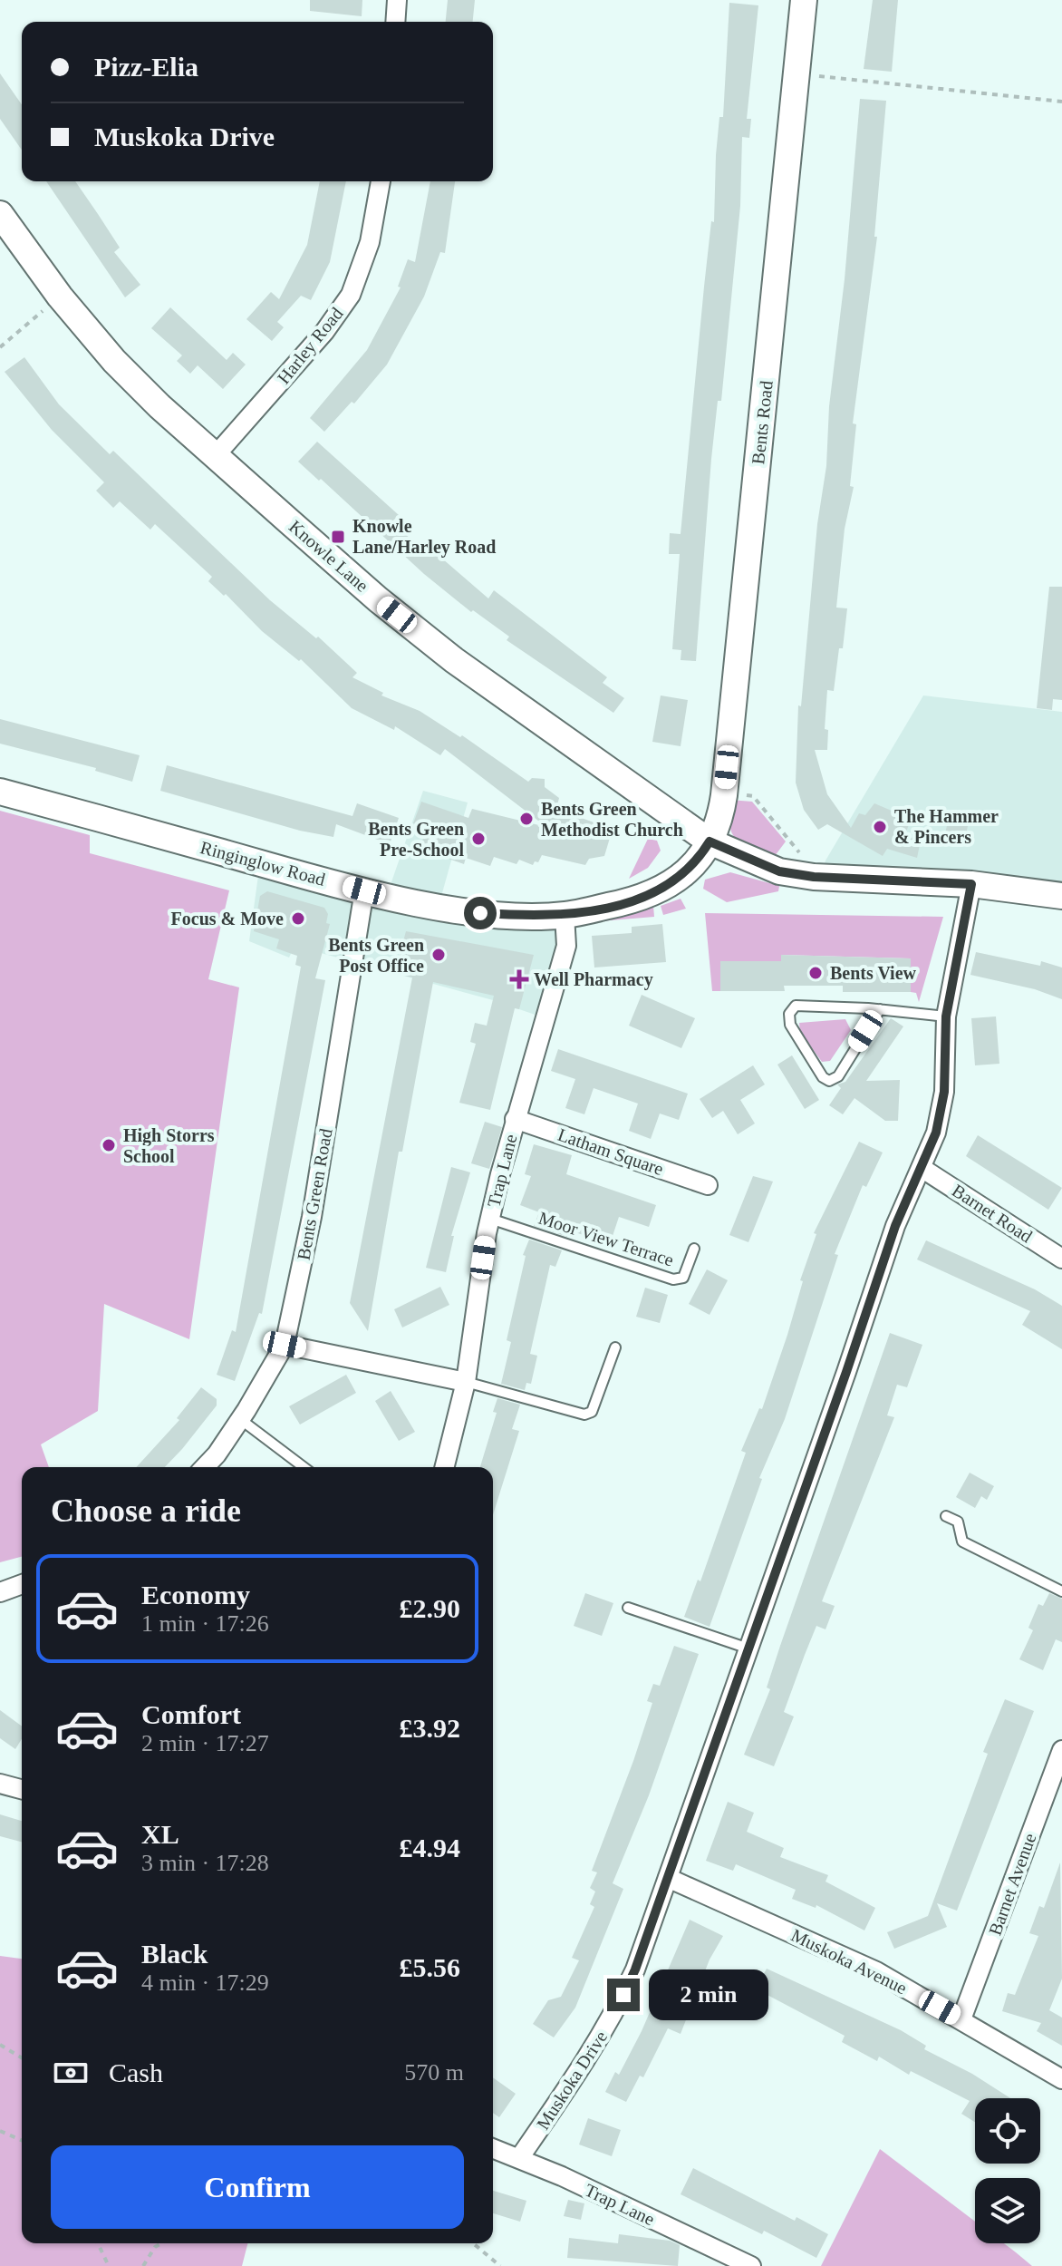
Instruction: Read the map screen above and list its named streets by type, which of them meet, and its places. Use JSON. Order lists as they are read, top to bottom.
{
  "streets": {
    "street": [
      "Harley Road",
      "Bents Road",
      "Knowle Lane",
      "Ringinglow Road",
      "Latham Square",
      "Trap Lane",
      "Bents Green Road",
      "Barnet Road",
      "Barnet Avenue",
      "Muskoka Avenue",
      "Muskoka Drive"
    ],
    "lane": ["Moor View Terrace"]
  },
  "crossings": [
    ["Harley Road", "Knowle Lane"],
    ["Bents Road", "Knowle Lane"],
    ["Bents Road", "Ringinglow Road"],
    ["Knowle Lane", "Ringinglow Road"],
    ["Ringinglow Road", "Trap Lane"],
    ["Ringinglow Road", "Bents Green Road"],
    ["Latham Square", "Trap Lane"],
    ["Trap Lane", "Moor View Terrace"],
    ["Trap Lane", "Muskoka Drive"],
    ["Barnet Road", "Muskoka Drive"],
    ["Barnet Avenue", "Muskoka Avenue"],
    ["Muskoka Avenue", "Muskoka Drive"]
  ],
  "places": {
    "transit": ["Knowle Lane/Harley Road"],
    "other": [
      "Bents Green Methodist Church",
      "The Hammer & Pincers",
      "Bents Green Pre-School",
      "Focus & Move",
      "Bents Green Post Office",
      "Bents View",
      "High Storrs School"
    ],
    "health": ["Well Pharmacy"]
  },
  "page": {
    "banner": ["Pizz-Elia", "Muskoka Drive"],
    "heading": "Choose a ride",
    "list": [
      {
        "name": "Economy",
        "note": "1 min · 17:26",
        "value": "£2.90"
      },
      {
        "name": "Comfort",
        "note": "2 min · 17:27",
        "value": "£3.92"
      },
      {
        "name": "XL",
        "note": "3 min · 17:28",
        "value": "£4.94"
      },
      {
        "name": "Black",
        "note": "4 min · 17:29",
        "value": "£5.56"
      }
    ],
    "bubble": "2 min",
    "pay": ["Cash", "570 m"],
    "buttons": "Confirm"
  }
}
